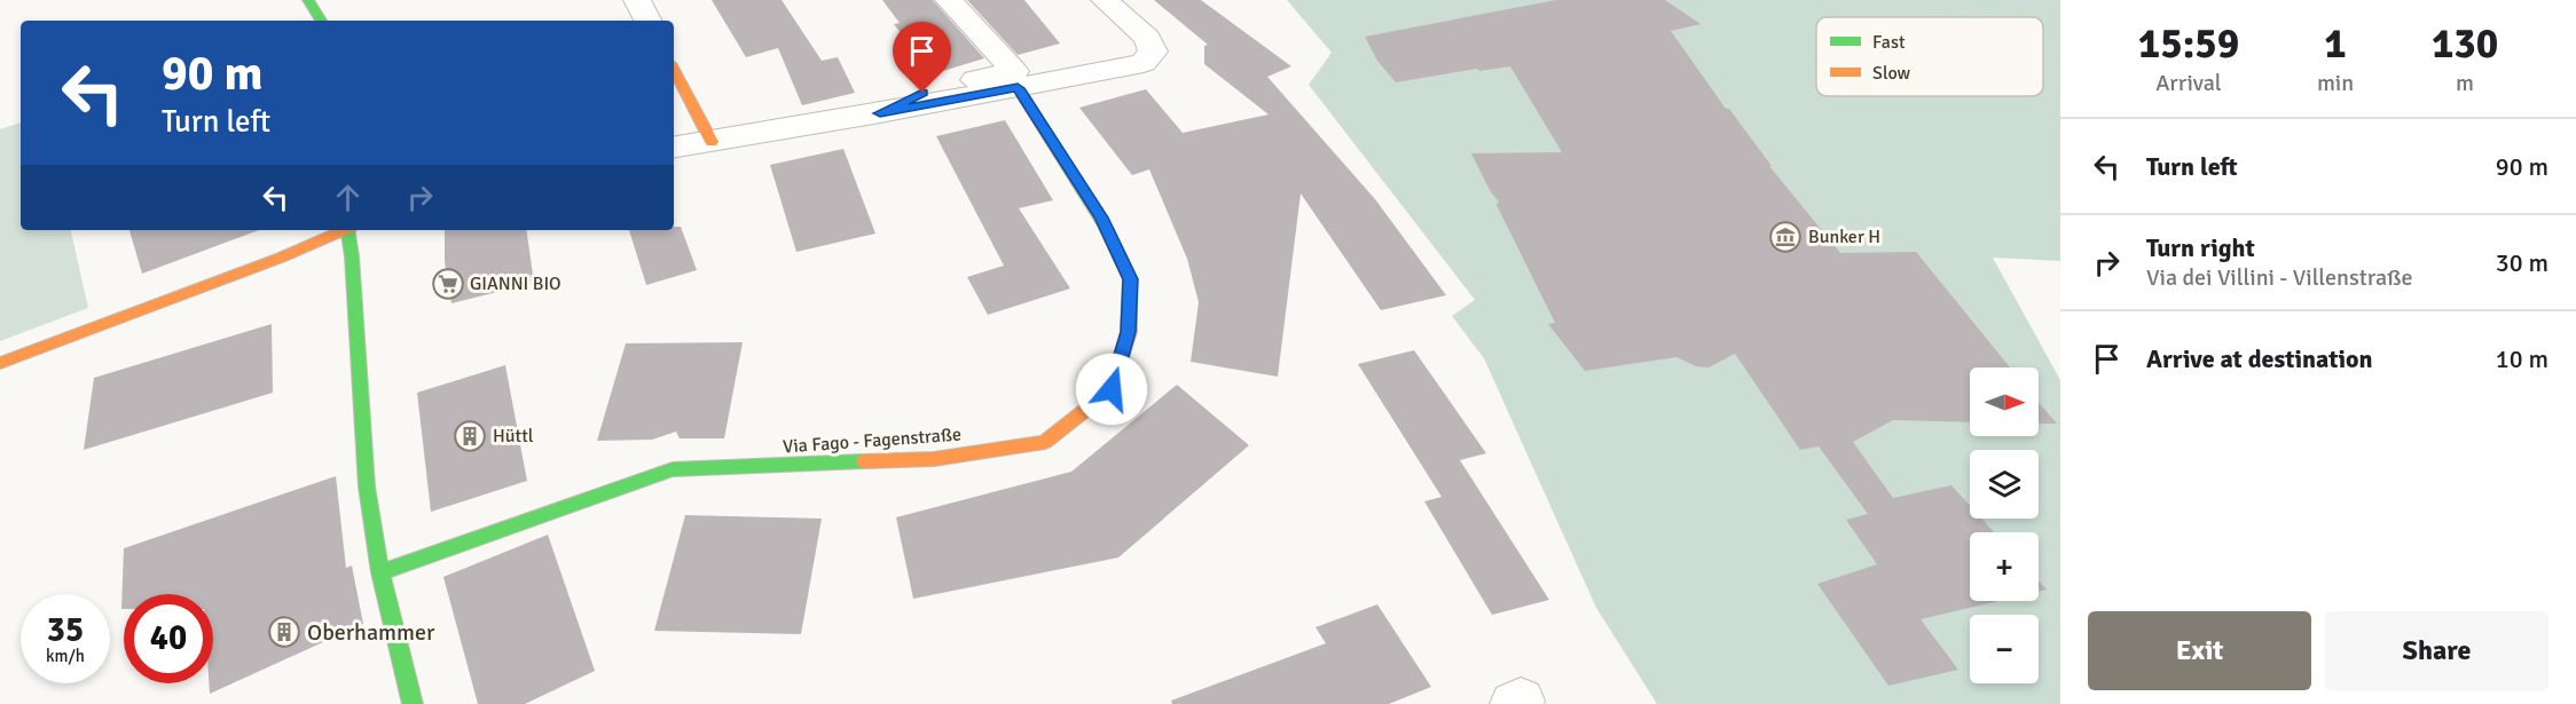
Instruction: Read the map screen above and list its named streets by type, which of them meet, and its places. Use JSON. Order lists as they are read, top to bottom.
{
  "streets": {
    "street": ["Via Fago - Fagenstraße"]
  },
  "places": {
    "museum": ["Bunker H"],
    "supermarket": ["GIANNI BIO"],
    "building": ["Hüttl", "Oberhammer"]
  },
  "legend": ["Fast", "Slow"],
  "north": "right",
  "page": {
    "eta": [
      "15:59",
      "Arrival",
      "1",
      "min",
      "130",
      "m"
    ],
    "turn": ["90 m", "Turn left"],
    "list": [
      {
        "name": "Turn left",
        "value": "90 m"
      },
      {
        "name": "Turn right",
        "note": "Via dei Villini - Villenstraße",
        "value": "30 m"
      },
      {
        "name": "Arrive at destination",
        "value": "10 m"
      }
    ],
    "map_buttons": ["+", "−"],
    "speed": "35 km/h",
    "limit": "40",
    "buttons": ["Exit", "Share"]
  }
}
